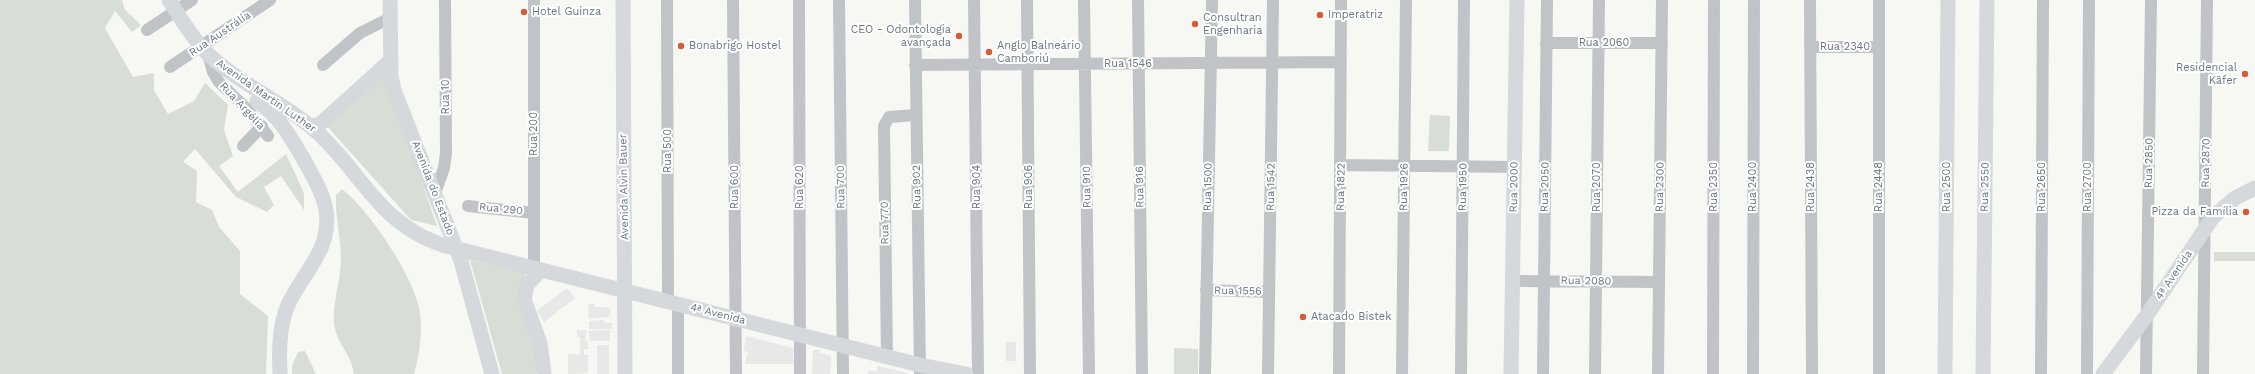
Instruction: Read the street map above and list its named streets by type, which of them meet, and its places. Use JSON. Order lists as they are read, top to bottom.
{
  "streets": {
    "main road": [
      "Avenida Martin Luther",
      "Avenida Alvin Bauer",
      "Rua 2000",
      "Rua 2500",
      "Rua 2550",
      "Avenida do Estado",
      "4ª Avenida"
    ],
    "street": [
      "Rua Austrália",
      "Rua 2060",
      "Rua 2340",
      "Rua 1546",
      "Rua 10",
      "Rua Argélia",
      "Rua 200",
      "Rua 500",
      "Rua 2850",
      "Rua 2870",
      "Rua 600",
      "Rua 620",
      "Rua 700",
      "Rua 902",
      "Rua 904",
      "Rua 906",
      "Rua 910",
      "Rua 916",
      "Rua 1500",
      "Rua 1542",
      "Rua 1822",
      "Rua 1926",
      "Rua 1950",
      "Rua 2050",
      "Rua 2070",
      "Rua 2300",
      "Rua 2350",
      "Rua 2400",
      "Rua 2438",
      "Rua 2448",
      "Rua 2650",
      "Rua 2700",
      "Rua 290",
      "Rua 770",
      "Rua 2080",
      "Rua 1556"
    ]
  },
  "crossings": [
    ["Rua Austrália", "Avenida Martin Luther"],
    ["Rua Austrália", "Rua Argélia"],
    ["Rua 2060", "Rua 2050"],
    ["Rua 2060", "Rua 2070"],
    ["Rua 2060", "Rua 2300"],
    ["Rua 2340", "Rua 2438"],
    ["Rua 2340", "Rua 2448"],
    ["Rua 1546", "Rua 902"],
    ["Rua 1546", "Rua 904"],
    ["Rua 1546", "Rua 906"],
    ["Rua 1546", "Rua 910"],
    ["Rua 1546", "Rua 916"],
    ["Rua 1546", "Rua 1500"],
    ["Rua 1546", "Rua 1542"],
    ["Rua 1546", "Rua 1822"],
    ["Avenida Martin Luther", "Rua Argélia"],
    ["Avenida Martin Luther", "4ª Avenida"],
    ["Rua 10", "Avenida do Estado"],
    ["Rua 200", "Rua 290"],
    ["Rua 200", "4ª Avenida"],
    ["Rua 500", "4ª Avenida"],
    ["Rua 2850", "4ª Avenida"],
    ["Rua 2870", "4ª Avenida"],
    ["Avenida Alvin Bauer", "4ª Avenida"],
    ["Rua 600", "4ª Avenida"],
    ["Rua 620", "4ª Avenida"],
    ["Rua 700", "4ª Avenida"],
    ["Rua 902", "Rua 770"],
    ["Rua 902", "4ª Avenida"],
    ["Rua 1500", "Rua 1556"],
    ["Rua 1542", "Rua 1556"],
    ["Rua 2000", "Rua 2080"],
    ["Rua 2050", "Rua 2080"],
    ["Rua 2070", "Rua 2080"],
    ["Rua 2300", "Rua 2080"],
    ["Rua 770", "4ª Avenida"]
  ],
  "places": [
    "Hotel Guinza",
    "Imperatriz",
    "Consultran Engenharia",
    "CEO - Odontologia avançada",
    "Bonabrigo Hostel",
    "Anglo Balneário Camboriú",
    "Residencial Käfer",
    "Pizza da Família",
    "Atacado Bistek"
  ]
}
